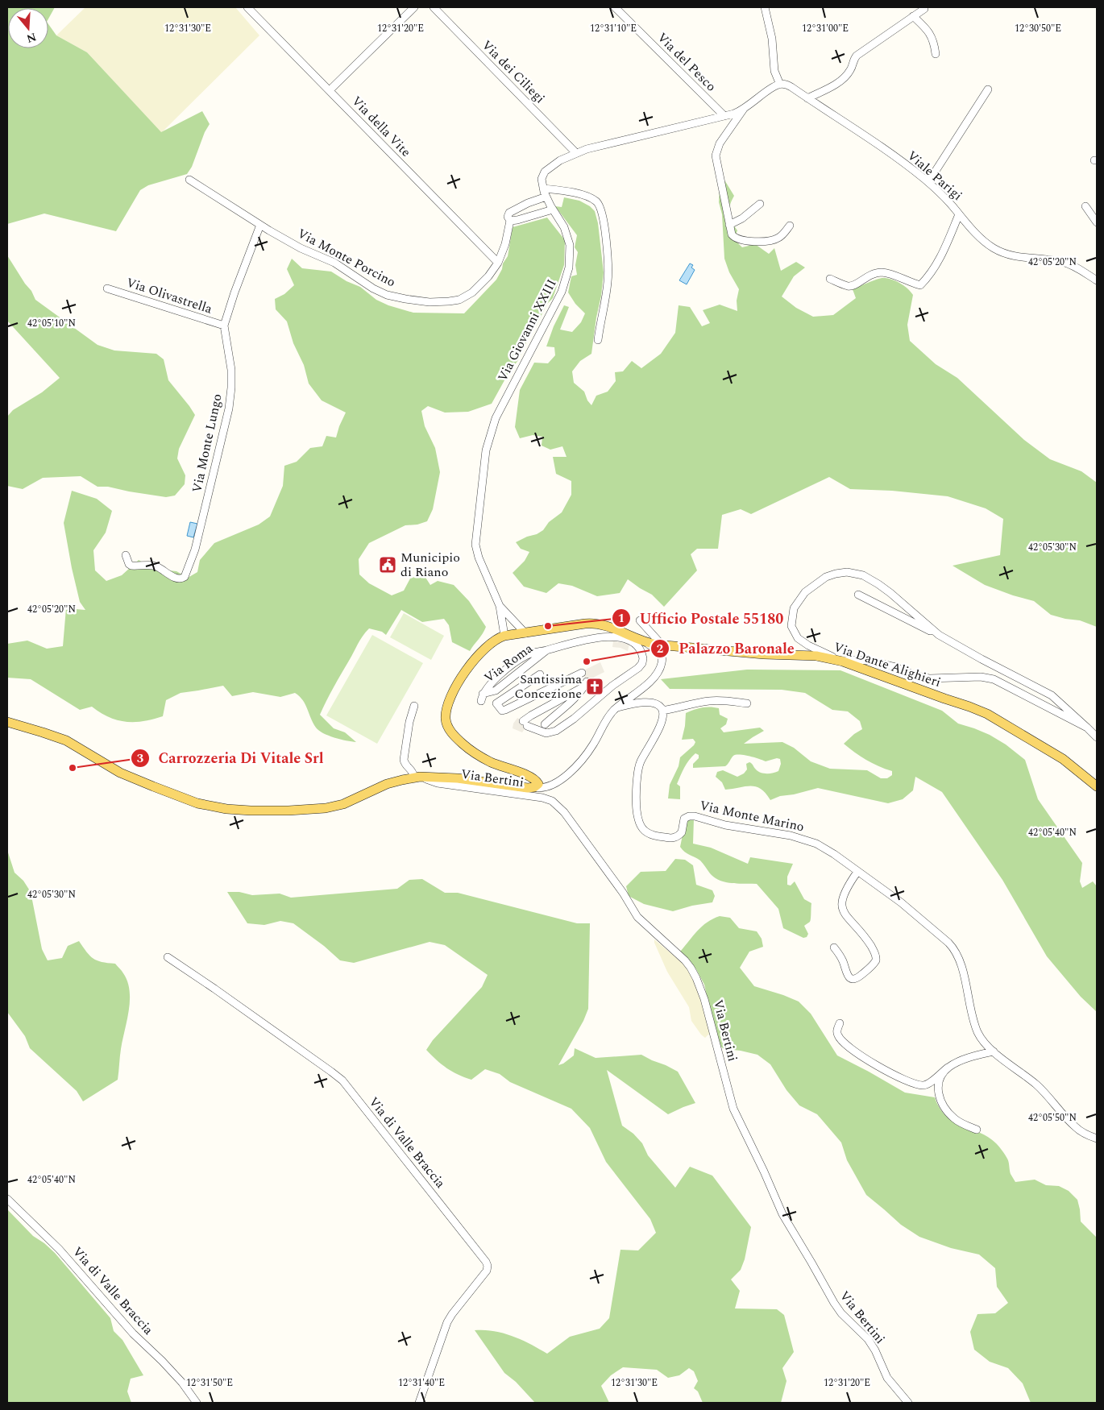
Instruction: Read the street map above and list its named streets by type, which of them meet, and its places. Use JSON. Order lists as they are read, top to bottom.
{
  "streets": {
    "main road": ["Via Dante Alighieri"],
    "street": [
      "Via del Pesco",
      "Via dei Ciliegi",
      "Via della Vite",
      "Viale Parigi",
      "Via Monte Porcino",
      "Via Olivastrella",
      "Via Giovanni XXIII",
      "Via Monte Lungo",
      "Via Bertini",
      "Via Monte Marino",
      "Via di Valle Braccia"
    ]
  },
  "crossings": [
    ["Via della Vite", "Via Monte Porcino"],
    ["Via Monte Porcino", "Via Giovanni XXIII"],
    ["Via Monte Porcino", "Via Monte Lungo"],
    ["Via Olivastrella", "Via Monte Lungo"],
    ["Via Giovanni XXIII", "Via Dante Alighieri"]
  ],
  "places": {
    "public building": ["Municipio di Riano"],
    "other": ["Ufficio Postale 55180", "Palazzo Baronale", "Carrozzeria Di Vitale Srl"],
    "church": ["Santissima Concezione"]
  },
  "north": "bottom",
  "coordinates": [
    "12°31'30\"E",
    "12°31'20\"E",
    "12°31'10\"E",
    "12°31'00\"E",
    "12°30'50\"E",
    "42°05'20\"N",
    "42°05'10\"N",
    "42°05'30\"N",
    "42°05'40\"N",
    "42°05'50\"N",
    "12°31'50\"E",
    "12°31'40\"E"
  ]
}
